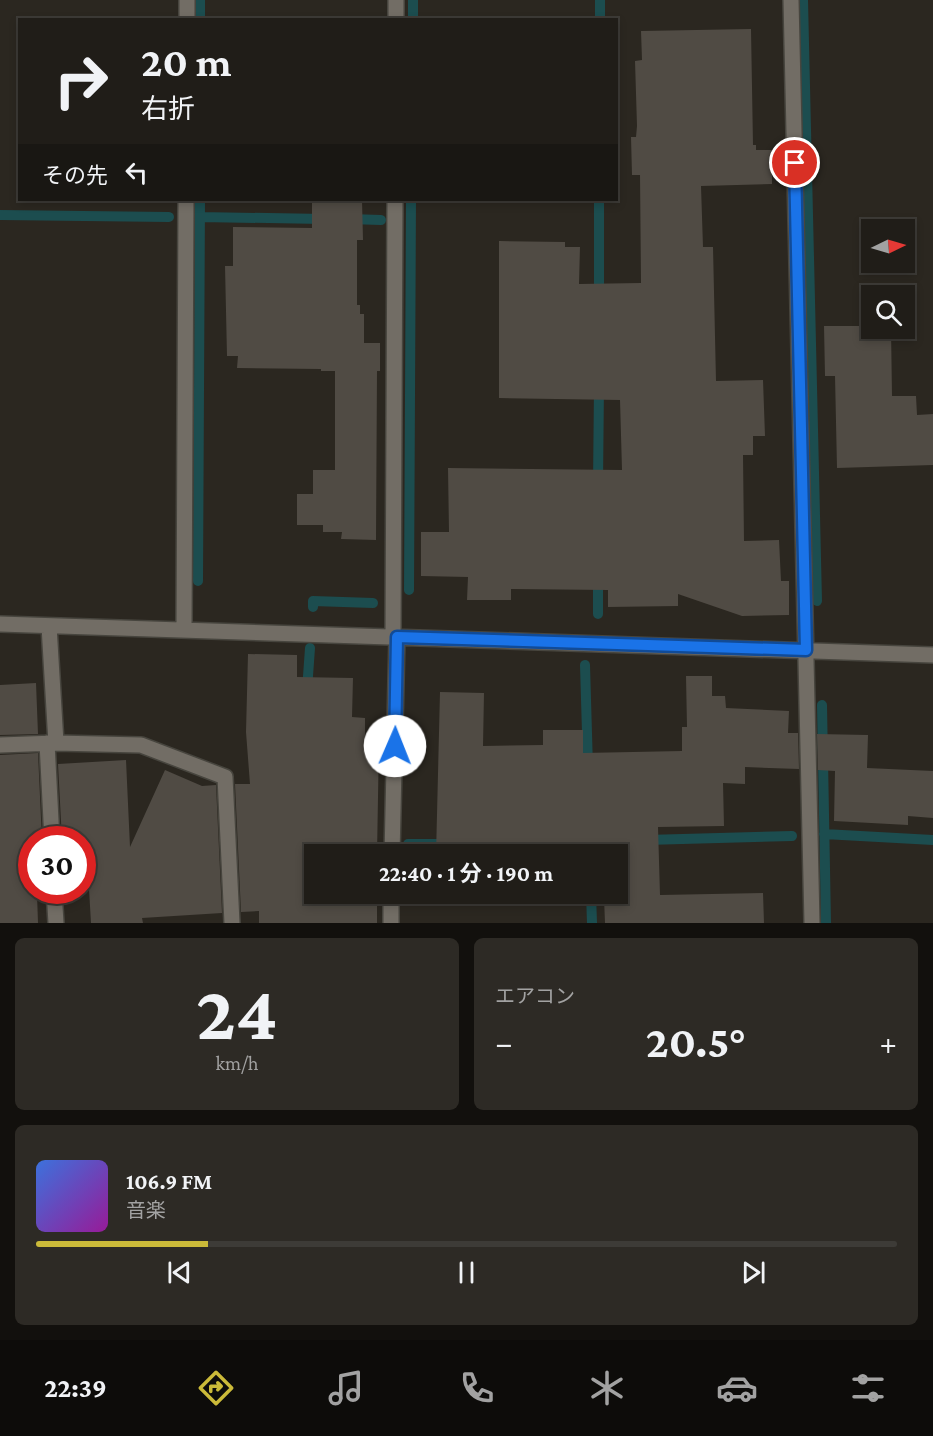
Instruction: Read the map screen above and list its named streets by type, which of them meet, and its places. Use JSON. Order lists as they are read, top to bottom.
{
  "north": "right",
  "page": {
    "turn": ["20 m", "右折"],
    "then": "その先",
    "limit": "30",
    "trip": "22:40 · 1 分 · 190 m",
    "tile": [
      ["24", "km/h"],
      "エアコン"
    ],
    "heat": ["−", "20.5°", "+"],
    "song": ["106.9 FM", "音楽"],
    "tabs": "22:39"
  }
}
